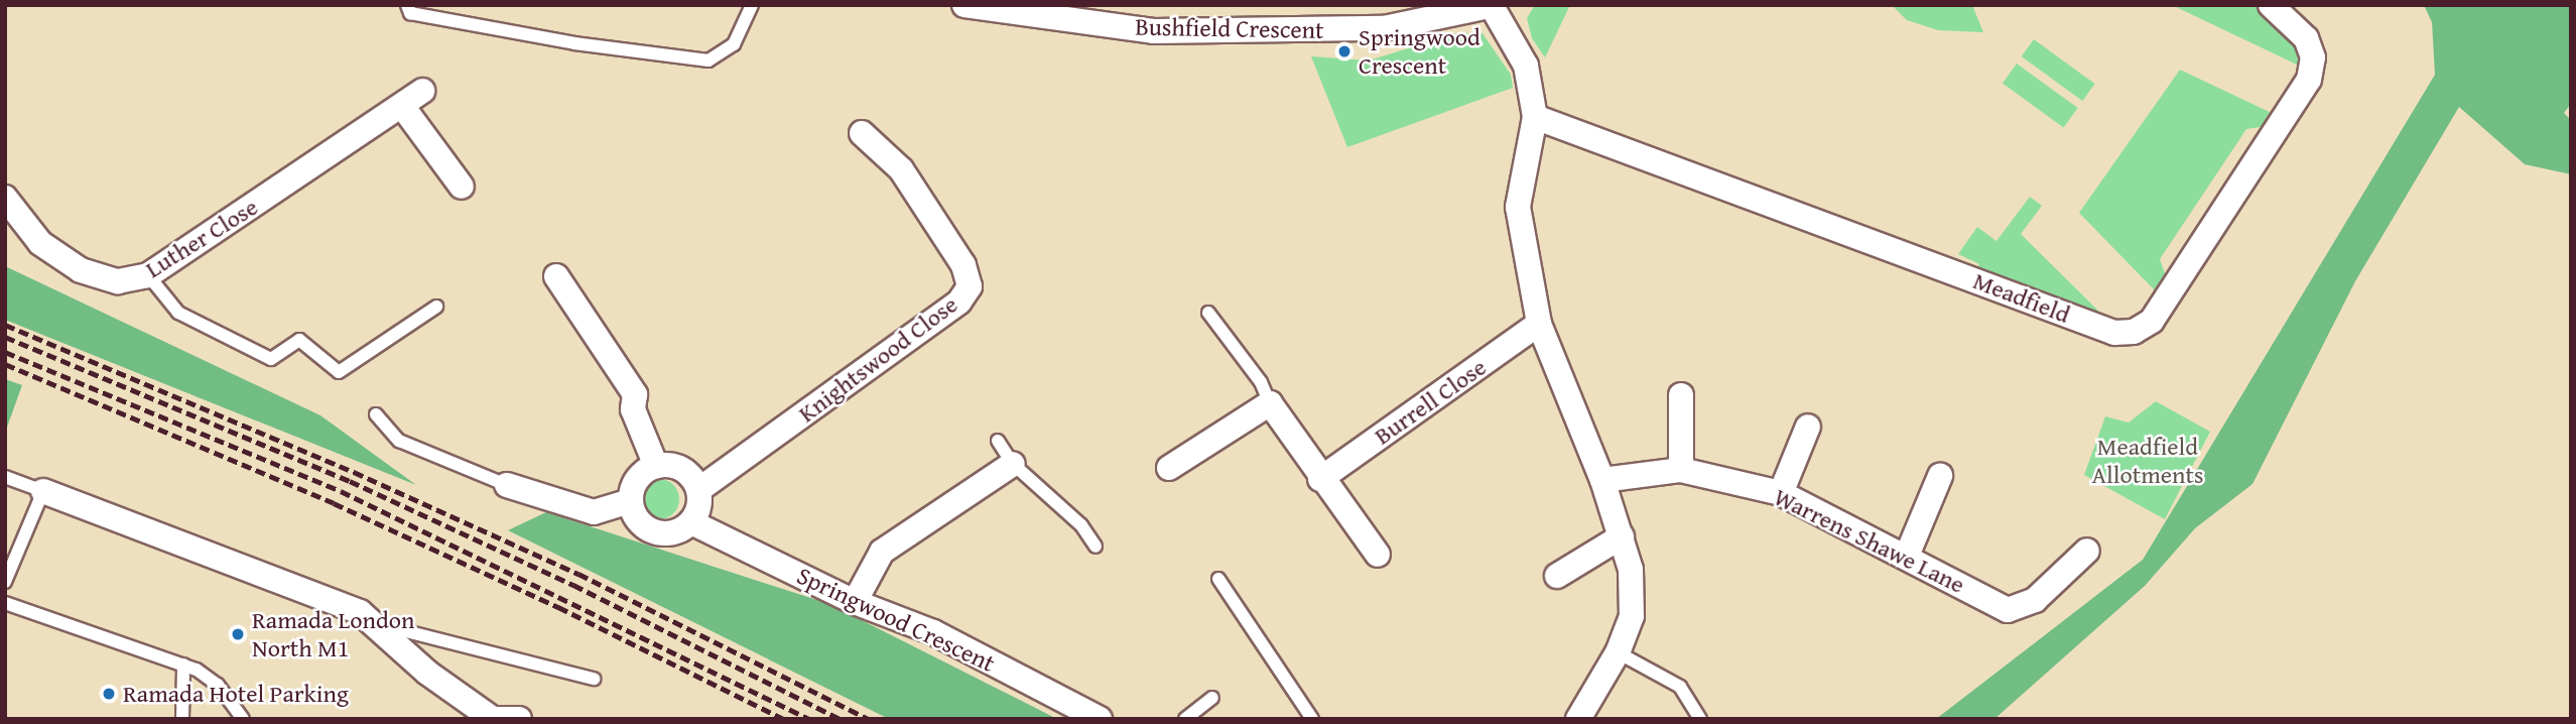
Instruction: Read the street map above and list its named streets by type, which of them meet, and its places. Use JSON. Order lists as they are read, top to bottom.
{
  "streets": {
    "street": [
      "Bushfield Crescent",
      "Luther Close",
      "Meadfield",
      "Knightswood Close",
      "Burrell Close",
      "Warrens Shawe Lane",
      "Springwood Crescent"
    ]
  },
  "crossings": [
    ["Knightswood Close", "Springwood Crescent"]
  ],
  "parks": ["Meadfield Allotments"],
  "places": ["Springwood Crescent", "Ramada London North M1", "Ramada Hotel Parking"]
}
